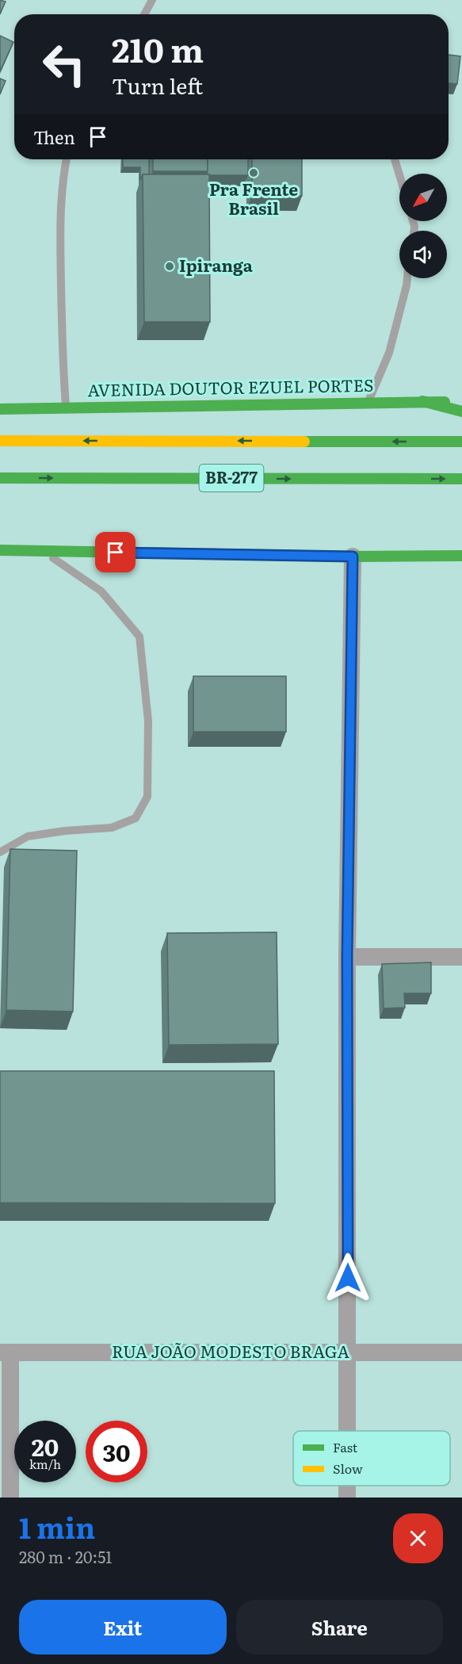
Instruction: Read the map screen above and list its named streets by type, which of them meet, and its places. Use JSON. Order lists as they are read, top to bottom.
{
  "streets": {
    "main road": ["AVENIDA DOUTOR EZUEL PORTES", "BR-277"],
    "street": ["RUA JOÃO MODESTO BRAGA"]
  },
  "places": ["Pra Frente Brasil", "Ipiranga"],
  "legend": ["Fast", "Slow"],
  "north": "bottom left",
  "page": {
    "turn": ["210 m", "Turn left"],
    "then": "Then",
    "speed": "20 km/h",
    "limit": "30",
    "heading": ["1 min", "280 m · 20:51"],
    "buttons": ["Exit", "Share"]
  }
}
